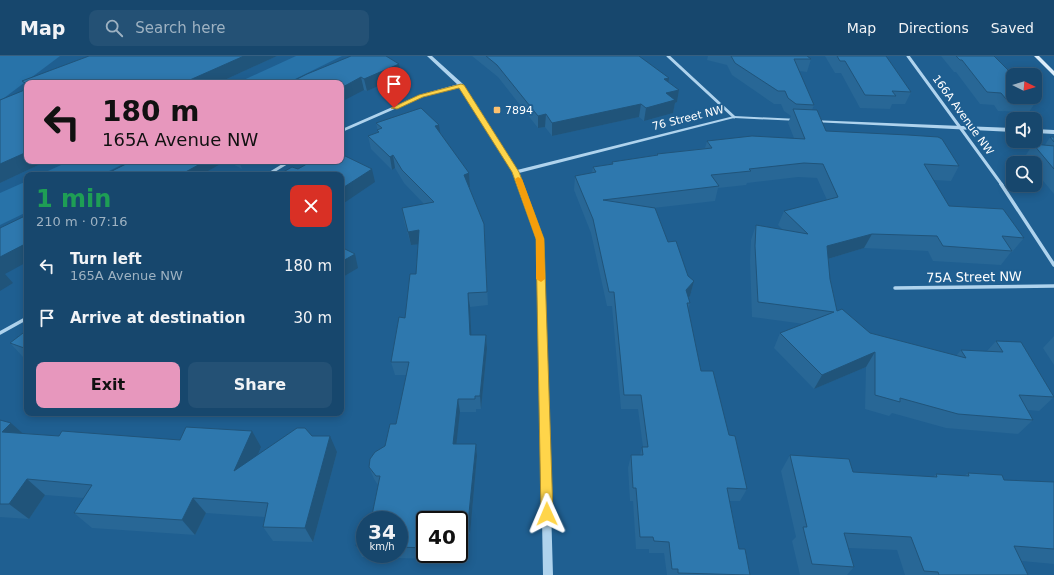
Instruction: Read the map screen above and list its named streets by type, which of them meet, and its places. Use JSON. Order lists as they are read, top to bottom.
{
  "streets": {
    "street": ["166A Avenue NW", "76 Street NW", "75A Street NW"]
  },
  "crossings": [
    ["166A Avenue NW", "76 Street NW"]
  ],
  "places": {
    "transit": ["7894"]
  },
  "north": "right",
  "page": {
    "header": "Map",
    "search": "Search here",
    "nav": ["Map", "Directions", "Saved"],
    "turn": ["180 m", "165A Avenue NW"],
    "heading": ["1 min", "210 m · 07:16"],
    "list": [
      {
        "name": "Turn left",
        "note": "165A Avenue NW",
        "value": "180 m"
      },
      {
        "name": "Arrive at destination",
        "value": "30 m"
      }
    ],
    "buttons": ["Exit", "Share"],
    "speed": "34 km/h",
    "limit": "40"
  }
}
